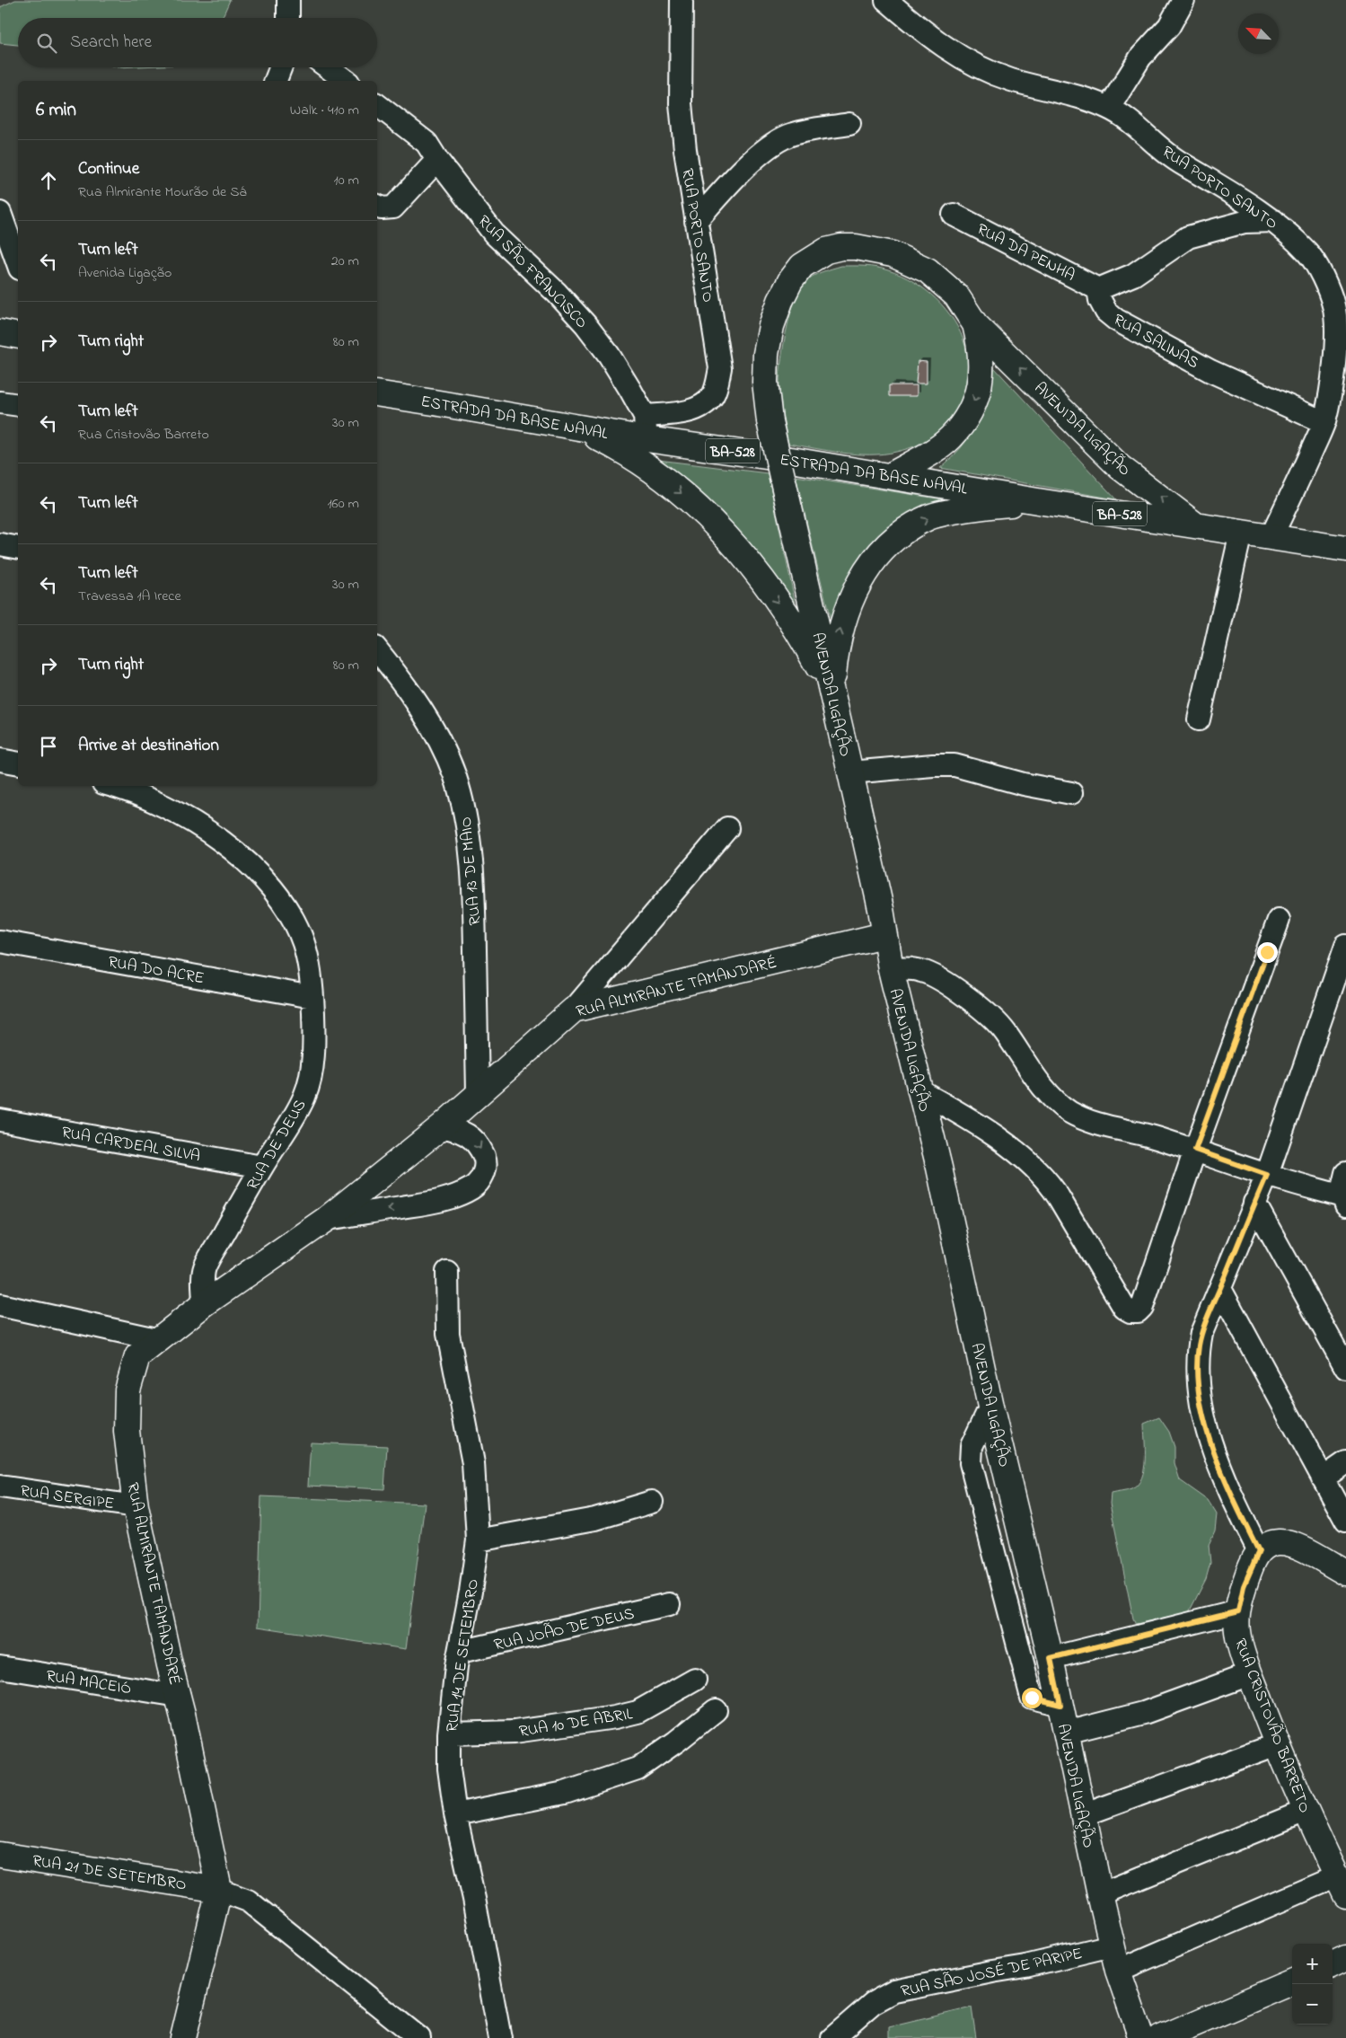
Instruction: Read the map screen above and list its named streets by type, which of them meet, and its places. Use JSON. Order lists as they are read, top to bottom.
{
  "streets": {
    "main road": [
      "ESTRADA DA BASE NAVAL",
      "AVENIDA LIGAÇÃO",
      "BA-528",
      "RUA ALMIRANTE TAMANDARÉ",
      "RUA CRISTOVÃO BARRETO",
      "RUA 21 DE SETEMBRO"
    ],
    "street": [
      "RUA PORTO SANTO",
      "RUA DA PENHA",
      "RUA SÃO FRANCISCO",
      "RUA SALINAS",
      "RUA 13 DE MAIO",
      "RUA DO ACRE",
      "RUA CARDEAL SILVA",
      "RUA DE DEUS",
      "RUA SERGIPE",
      "RUA JOÃO DE DEUS",
      "RUA 14 DE SETEMBRO",
      "RUA MACEIÓ",
      "RUA 10 DE ABRIL",
      "RUA SÃO JOSÉ DE PARIPE"
    ]
  },
  "crossings": [
    ["RUA PORTO SANTO", "RUA SÃO FRANCISCO"],
    ["RUA PORTO SANTO", "RUA SALINAS"],
    ["RUA PORTO SANTO", "ESTRADA DA BASE NAVAL"],
    ["RUA DA PENHA", "RUA SALINAS"],
    ["RUA SÃO FRANCISCO", "ESTRADA DA BASE NAVAL"],
    ["ESTRADA DA BASE NAVAL", "AVENIDA LIGAÇÃO"],
    ["AVENIDA LIGAÇÃO", "RUA ALMIRANTE TAMANDARÉ"],
    ["AVENIDA LIGAÇÃO", "RUA SÃO JOSÉ DE PARIPE"],
    ["RUA 13 DE MAIO", "RUA ALMIRANTE TAMANDARÉ"],
    ["RUA DO ACRE", "RUA DE DEUS"],
    ["RUA ALMIRANTE TAMANDARÉ", "RUA DE DEUS"],
    ["RUA ALMIRANTE TAMANDARÉ", "RUA SERGIPE"],
    ["RUA ALMIRANTE TAMANDARÉ", "RUA MACEIÓ"],
    ["RUA ALMIRANTE TAMANDARÉ", "RUA 21 DE SETEMBRO"],
    ["RUA CARDEAL SILVA", "RUA DE DEUS"],
    ["RUA JOÃO DE DEUS", "RUA 14 DE SETEMBRO"],
    ["RUA 14 DE SETEMBRO", "RUA 10 DE ABRIL"]
  ],
  "north": "top left",
  "page": {
    "search": "Search here",
    "heading": ["6 min", "Walk · 410 m"],
    "list": [
      ["Continue", "Rua Almirante Mourão de Sá", "10 m"],
      ["Turn left", "Avenida Ligação", "20 m"],
      ["Turn right", "80 m"],
      ["Turn left", "Rua Cristovão Barreto", "30 m"],
      ["Turn left", "160 m"],
      ["Turn left", "Travessa 1A Irece", "30 m"],
      ["Turn right", "80 m"],
      "Arrive at destination"
    ],
    "map_buttons": ["+", "−"]
  }
}
